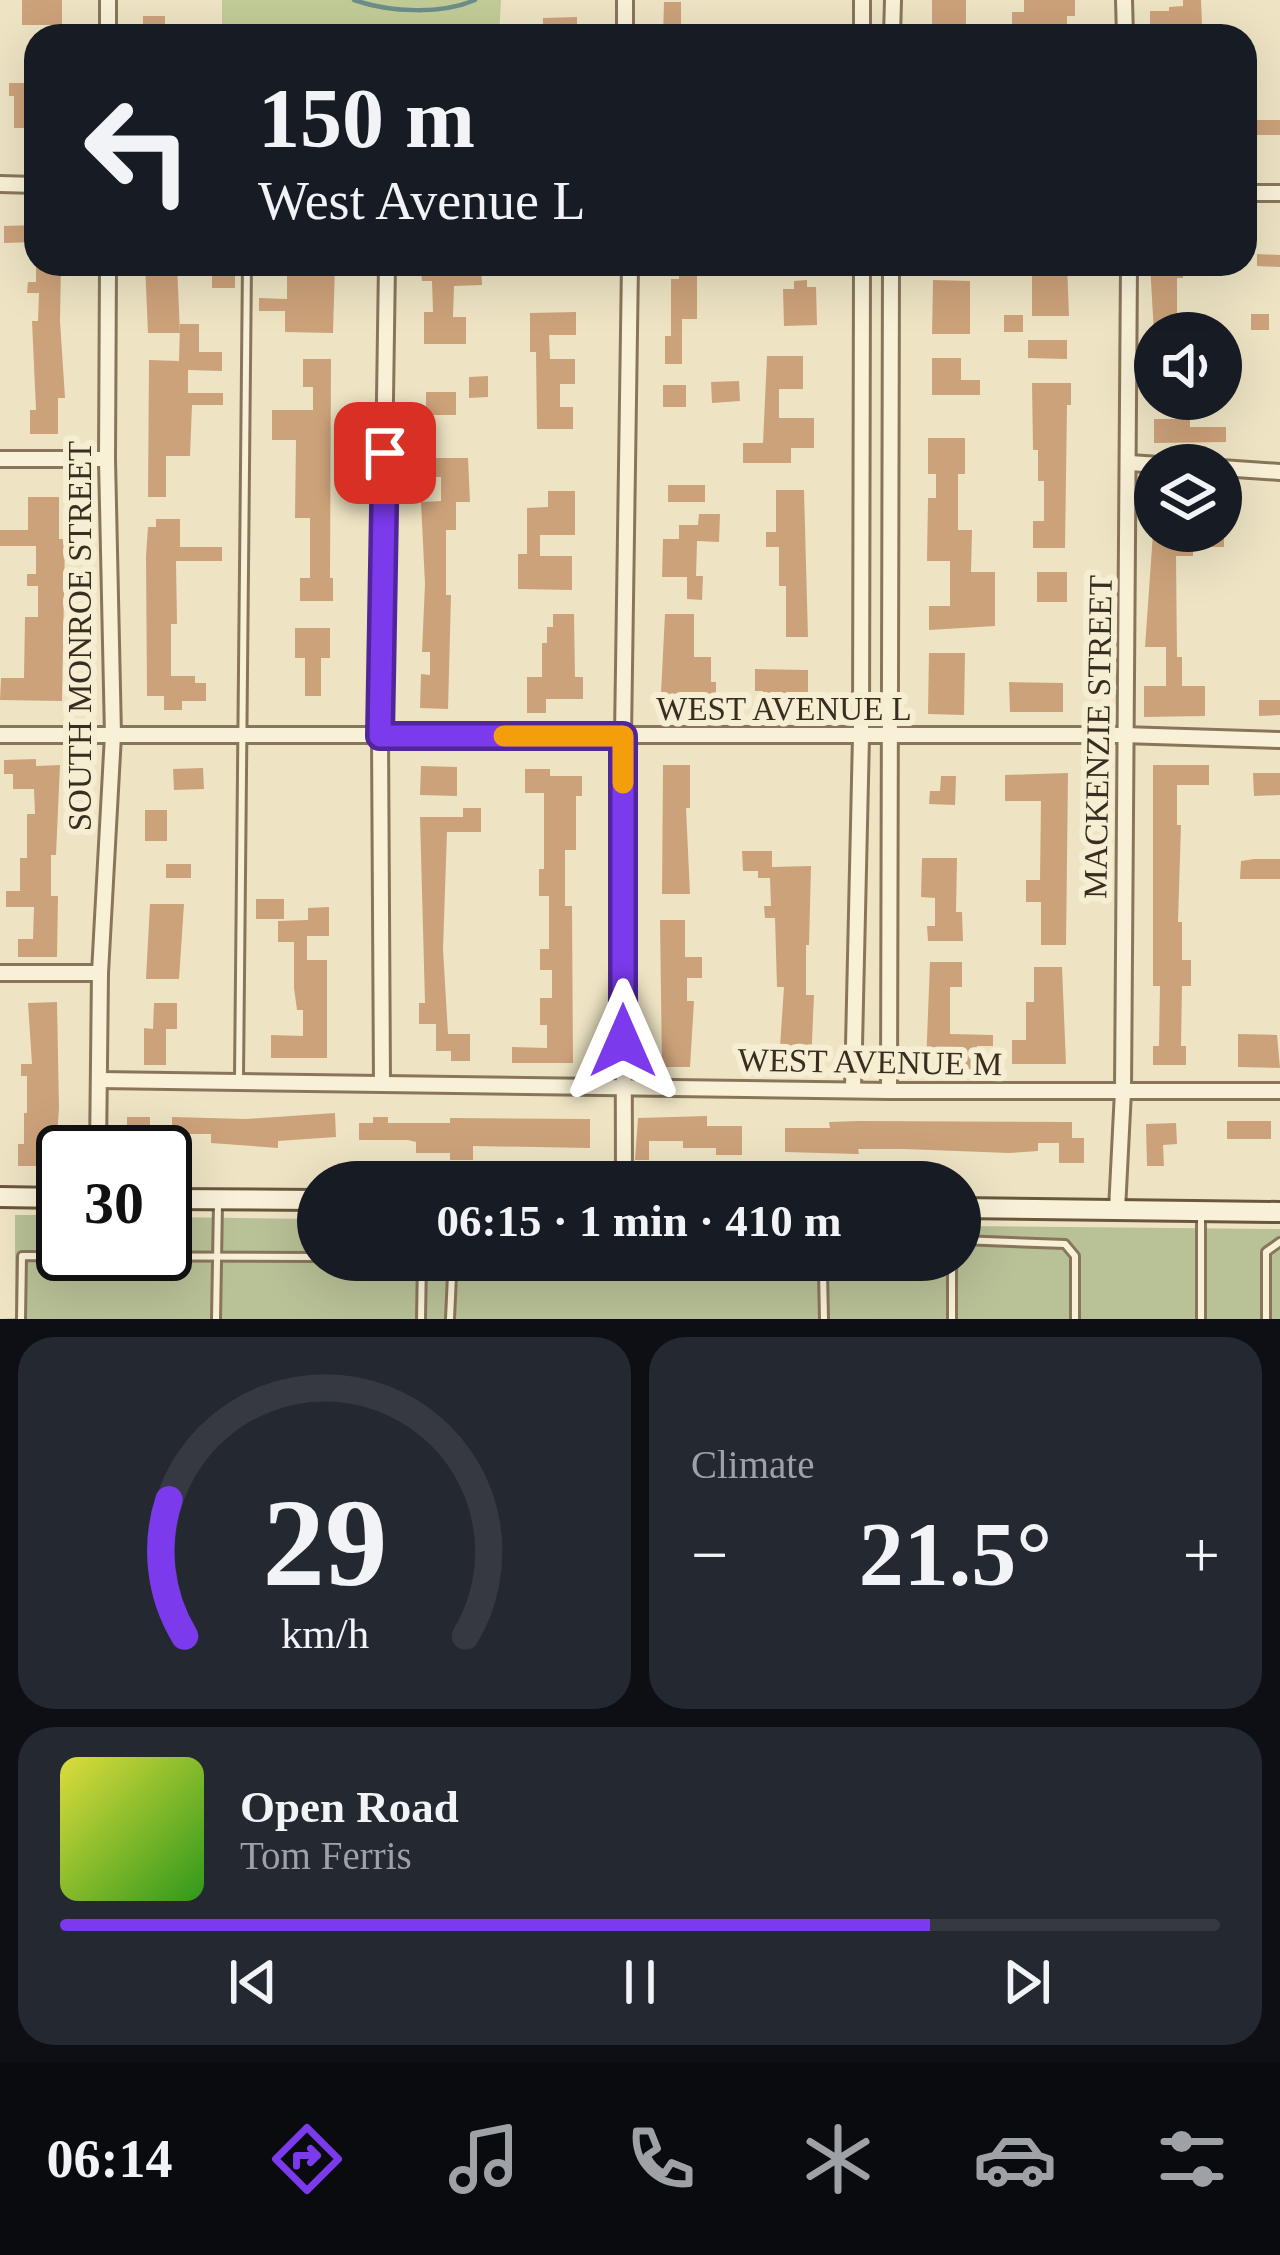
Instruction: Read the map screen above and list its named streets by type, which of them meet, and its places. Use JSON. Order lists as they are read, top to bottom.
{
  "streets": {
    "street": [
      "SOUTH MONROE STREET",
      "WEST AVENUE L",
      "MACKENZIE STREET",
      "WEST AVENUE M"
    ]
  },
  "crossings": [
    ["SOUTH MONROE STREET", "WEST AVENUE L"],
    ["SOUTH MONROE STREET", "WEST AVENUE M"],
    ["WEST AVENUE L", "MACKENZIE STREET"],
    ["MACKENZIE STREET", "WEST AVENUE M"]
  ],
  "page": {
    "turn": ["150 m", "West Avenue L"],
    "limit": "30",
    "trip": "06:15 · 1 min · 410 m",
    "tile": "Climate",
    "heat": ["−", "21.5°", "+"],
    "song": ["Open Road", "Tom Ferris"],
    "tabs": "06:14",
    "gauge": ["29", "km/h"]
  }
}
